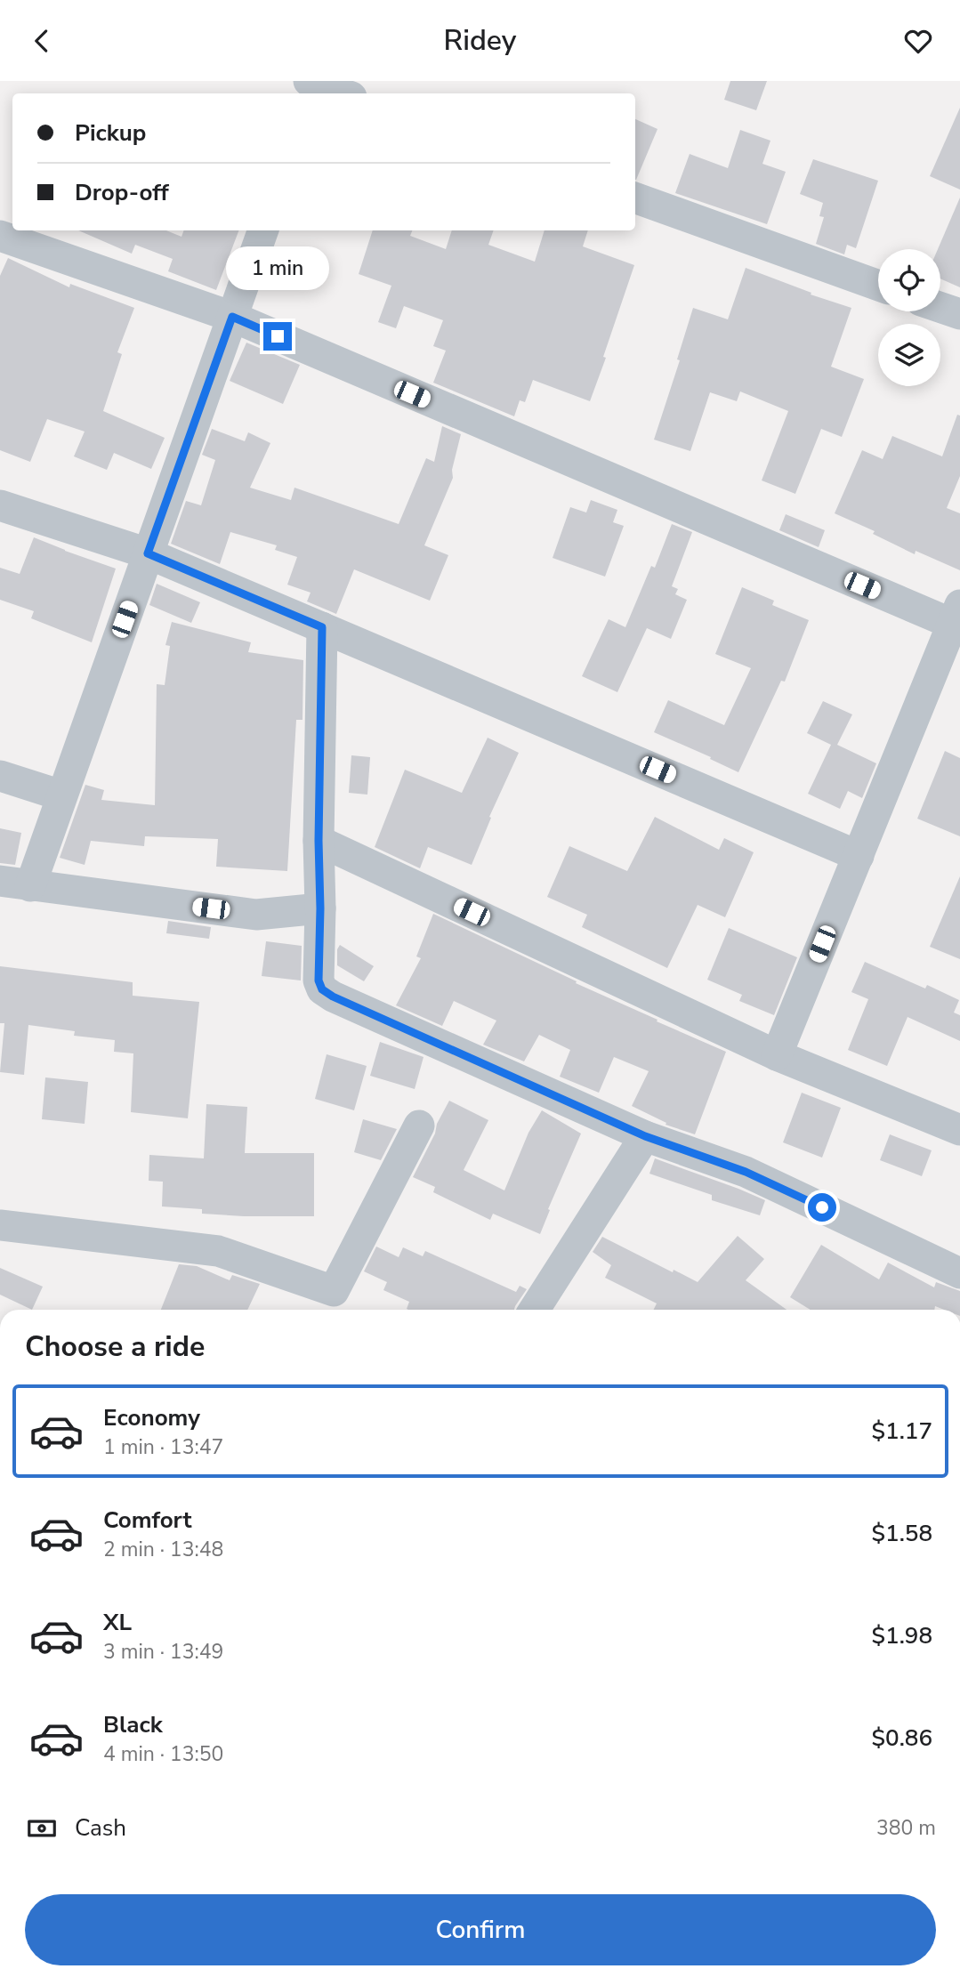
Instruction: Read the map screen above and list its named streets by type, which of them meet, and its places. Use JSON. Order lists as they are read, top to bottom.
{
  "page": {
    "header": "Ridey",
    "banner": ["Pickup", "Drop-off"],
    "bubble": "1 min",
    "heading": "Choose a ride",
    "list": [
      {
        "name": "Economy",
        "note": "1 min · 13:47",
        "value": "$1.17"
      },
      {
        "name": "Comfort",
        "note": "2 min · 13:48",
        "value": "$1.58"
      },
      {
        "name": "XL",
        "note": "3 min · 13:49",
        "value": "$1.98"
      },
      {
        "name": "Black",
        "note": "4 min · 13:50",
        "value": "$0.86"
      }
    ],
    "pay": ["Cash", "380 m"],
    "buttons": "Confirm"
  }
}
